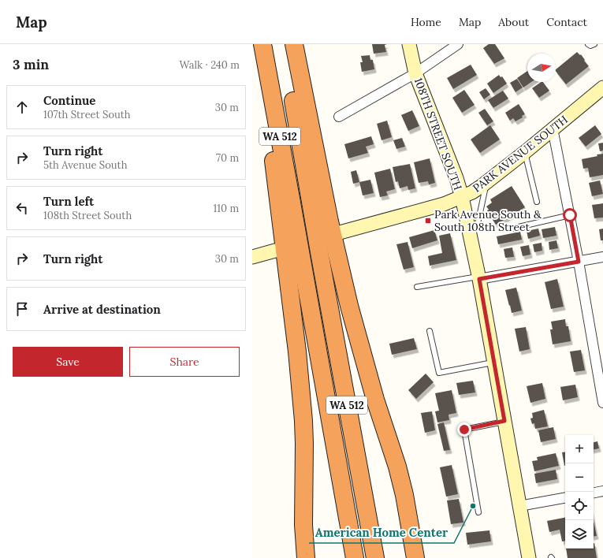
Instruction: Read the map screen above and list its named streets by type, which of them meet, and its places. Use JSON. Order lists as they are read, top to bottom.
{
  "streets": {
    "highway": ["WA 512"],
    "street": ["108TH STREET SOUTH", "PARK AVENUE SOUTH"]
  },
  "crossings": [
    ["108TH STREET SOUTH", "PARK AVENUE SOUTH"]
  ],
  "places": {
    "transit": ["Park Avenue South & South 108th Street"],
    "other": ["American Home Center"]
  },
  "north": "right",
  "page": {
    "header": "Map",
    "nav": [
      "Home",
      "Map",
      "About",
      "Contact"
    ],
    "heading": ["3 min", "Walk · 240 m"],
    "list": [
      ["Continue", "107th Street South", "30 m"],
      ["Turn right", "5th Avenue South", "70 m"],
      ["Turn left", "108th Street South", "110 m"],
      ["Turn right", "30 m"],
      "Arrive at destination"
    ],
    "buttons": ["Save", "Share"],
    "map_buttons": ["+", "−"]
  }
}
